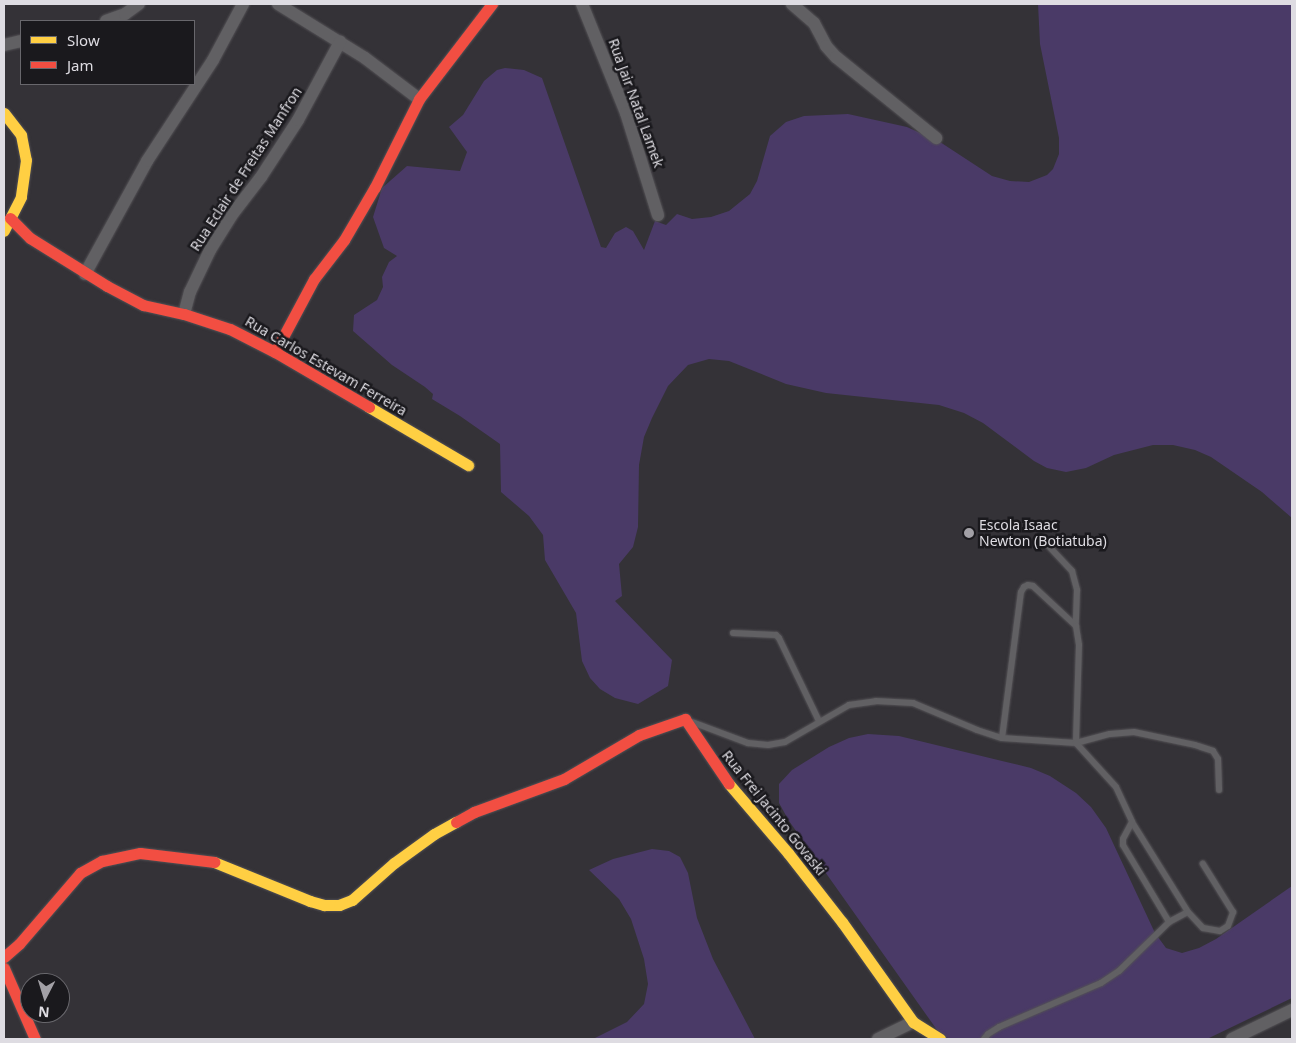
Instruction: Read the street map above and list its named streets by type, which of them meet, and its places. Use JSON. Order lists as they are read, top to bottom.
{
  "streets": {
    "street": [
      "Rua Jair Natal Lamek",
      "Rua Eclair de Freitas Manfron",
      "Rua Carlos Estevam Ferreira",
      "Rua Frei Jacinto Govaski"
    ]
  },
  "crossings": [
    ["Rua Eclair de Freitas Manfron", "Rua Carlos Estevam Ferreira"]
  ],
  "places": ["Escola Isaac Newton (Botiatuba)"],
  "legend": ["Slow", "Jam"],
  "north": "bottom"
}
